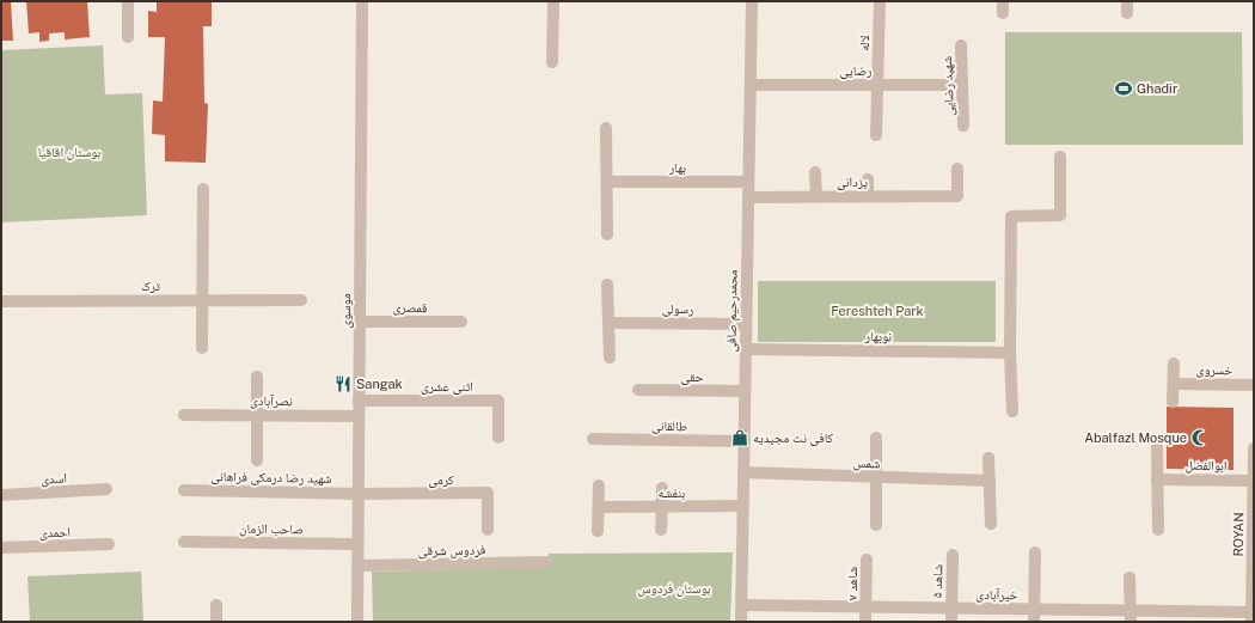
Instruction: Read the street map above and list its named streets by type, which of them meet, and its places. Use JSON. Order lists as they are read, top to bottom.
{
  "streets": {
    "street": [
      "لاله",
      "رضایی",
      "شهید رضایی",
      "بهار",
      "یزدانی",
      "ترک",
      "قمصری",
      "رسولی",
      "موسوی",
      "محمدرحیم صافی",
      "نوبهار",
      "خسروی",
      "حقی",
      "اثنی عشری",
      "نصرآبادی",
      "طالقانی",
      "شمس",
      "ابوالفضل",
      "شهید رضا درمکی فراهانی",
      "اسدی",
      "کرمی",
      "بنفشه",
      "صاحب الزمان",
      "احمدی",
      "ROYAN",
      "فردوس شرقی",
      "شاهد ۵",
      "شاهد ۷",
      "خیرآبادی"
    ]
  },
  "crossings": [
    ["لاله", "رضایی"],
    ["رضایی", "شهید رضایی"],
    ["رضایی", "محمدرحیم صافی"],
    ["بهار", "محمدرحیم صافی"],
    ["یزدانی", "محمدرحیم صافی"],
    ["قمصری", "موسوی"],
    ["رسولی", "محمدرحیم صافی"],
    ["موسوی", "اثنی عشری"],
    ["موسوی", "نصرآبادی"],
    ["موسوی", "شهید رضا درمکی فراهانی"],
    ["موسوی", "کرمی"],
    ["موسوی", "صاحب الزمان"],
    ["موسوی", "فردوس شرقی"],
    ["محمدرحیم صافی", "نوبهار"],
    ["محمدرحیم صافی", "حقی"],
    ["محمدرحیم صافی", "طالقانی"],
    ["محمدرحیم صافی", "شمس"],
    ["محمدرحیم صافی", "بنفشه"],
    ["محمدرحیم صافی", "خیرآبادی"],
    ["ابوالفضل", "ROYAN"],
    ["شهید رضا درمکی فراهانی", "کرمی"],
    ["ROYAN", "خیرآبادی"],
    ["شاهد ۵", "خیرآبادی"],
    ["شاهد ۷", "خیرآبادی"]
  ],
  "parks": ["بوستان اقاقیا", "Fereshteh Park", "بوستان فردوس"],
  "places": {
    "sports": ["Ghadir"],
    "restaurant": ["Sangak"],
    "shop": ["کافی نت مجیدیه"],
    "mosque": ["Abalfazl Mosque"]
  }
}
